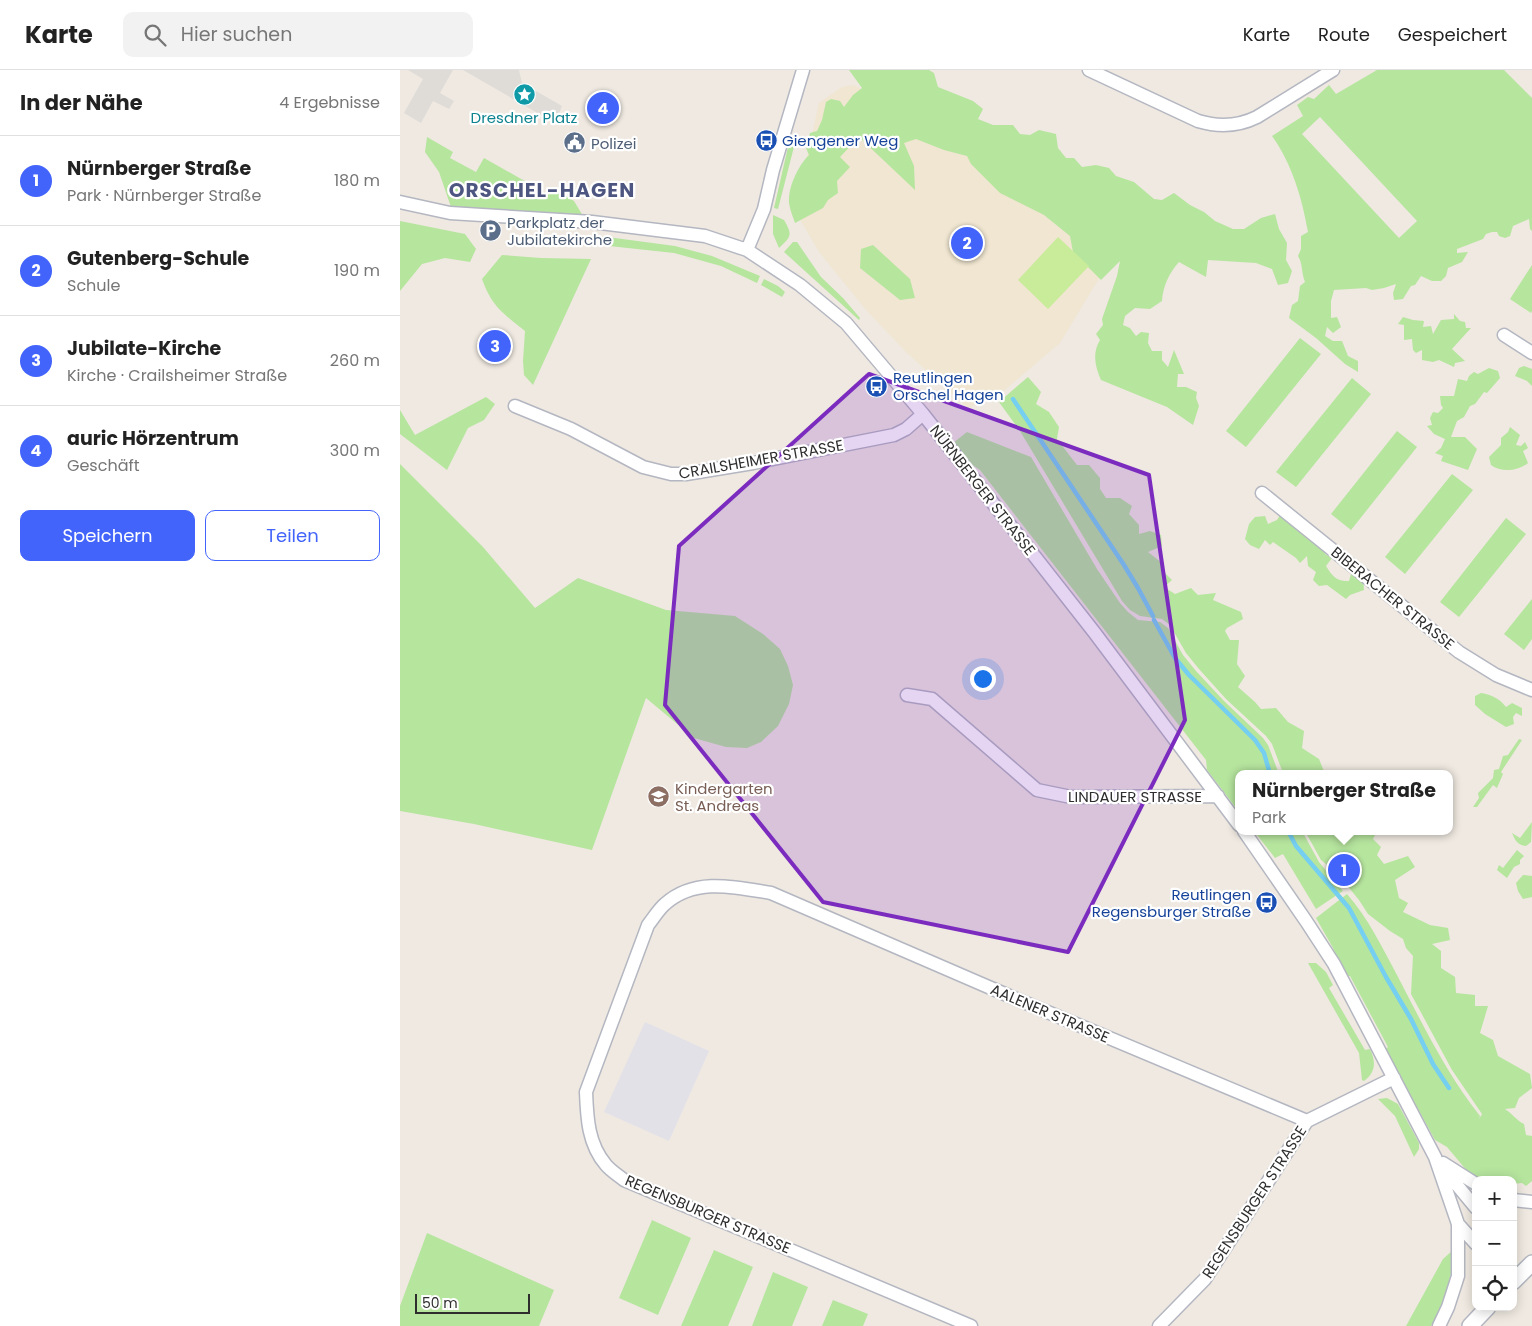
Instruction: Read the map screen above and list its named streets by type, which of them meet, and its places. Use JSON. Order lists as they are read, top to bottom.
{
  "streets": {
    "street": [
      "CRAILSHEIMER STRASSE",
      "NÜRNBERGER STRASSE",
      "BIBERACHER STRASSE",
      "LINDAUER STRASSE",
      "AALENER STRASSE",
      "REGENSBURGER STRASSE"
    ]
  },
  "crossings": [
    ["CRAILSHEIMER STRASSE", "NÜRNBERGER STRASSE"],
    ["NÜRNBERGER STRASSE", "LINDAUER STRASSE"],
    ["AALENER STRASSE", "REGENSBURGER STRASSE"]
  ],
  "districts": ["ORSCHEL-HAGEN"],
  "places": {
    "place": ["Dresdner Platz"],
    "bus stop": ["Giengener Weg", "Reutlingen Orschel Hagen", "Reutlingen Regensburger Straße"],
    "public building": ["Polizei"],
    "parking": ["Parkplatz der Jubilatekirche"],
    "school or university": ["Kindergarten St. Andreas"]
  },
  "scale_bar": "50 m",
  "page": {
    "header": "Karte",
    "search": "Hier suchen",
    "nav": ["Karte", "Route", "Gespeichert"],
    "heading": ["In der Nähe", "4 Ergebnisse"],
    "pins": [
      "4",
      "2",
      "3",
      "1"
    ],
    "list": [
      {
        "mark": "1",
        "name": "Nürnberger Straße",
        "note": "Park · Nürnberger Straße",
        "value": "180 m"
      },
      {
        "mark": "2",
        "name": "Gutenberg-Schule",
        "note": "Schule",
        "value": "190 m"
      },
      {
        "mark": "3",
        "name": "Jubilate-Kirche",
        "note": "Kirche · Crailsheimer Straße",
        "value": "260 m"
      },
      {
        "mark": "4",
        "name": "auric Hörzentrum",
        "note": "Geschäft",
        "value": "300 m"
      }
    ],
    "buttons": ["Speichern", "Teilen"],
    "popup": ["Nürnberger Straße", "Park"],
    "map_buttons": ["+", "−"],
    "scale": "50 m"
  }
}
